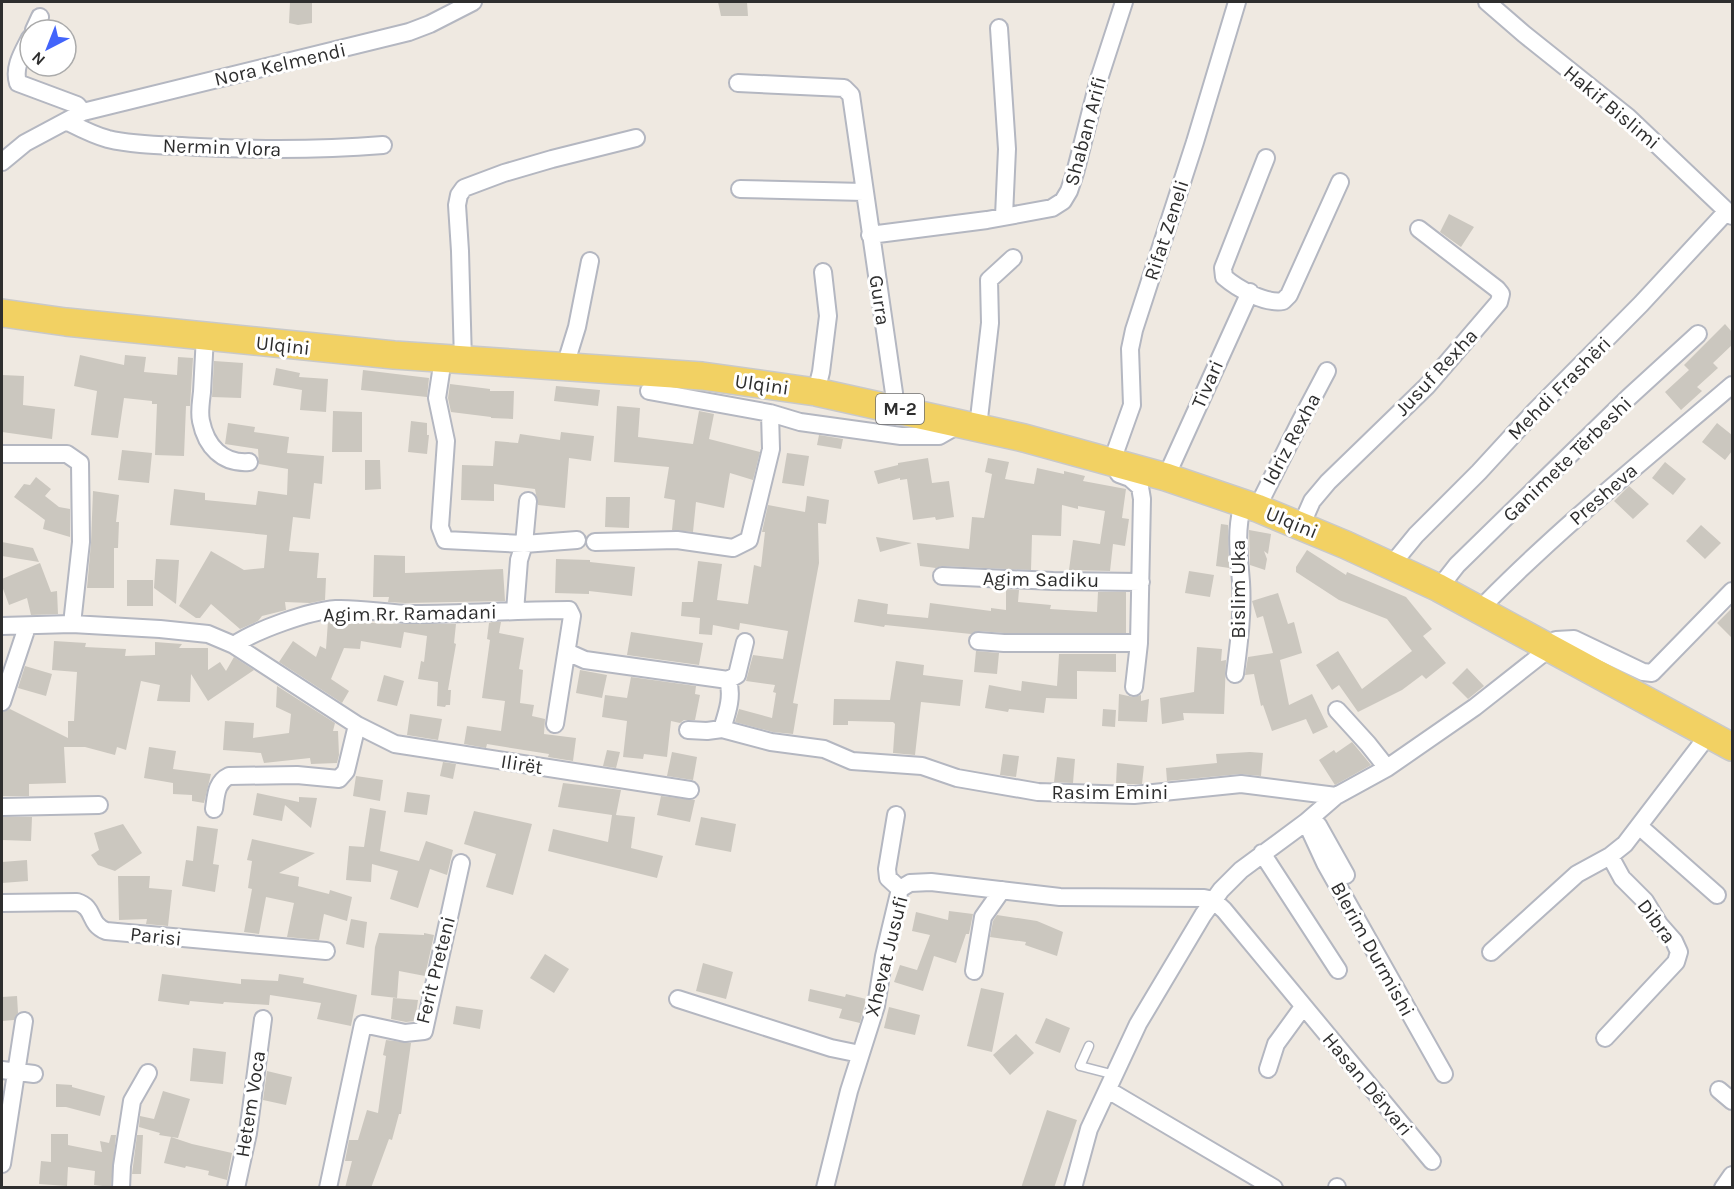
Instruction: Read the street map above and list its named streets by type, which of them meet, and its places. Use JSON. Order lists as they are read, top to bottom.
{
  "streets": {
    "main road": ["Ulqini", "M-2"],
    "street": [
      "Nora Kelmendi",
      "Hakif Bislimi",
      "Shaban Arifi",
      "Nermin Vlora",
      "Rifat Zeneli",
      "Gurra",
      "Jusuf Rexha",
      "Tivari",
      "Mehdi Frashëri",
      "Idriz Rexha",
      "Ganimete Tërbeshi",
      "Presheva",
      "Agim Sadiku",
      "Bislim Uka",
      "Agim Rr. Ramadani",
      "Ilirët",
      "Rasim Emini",
      "Dibra",
      "Parisi",
      "Blerim Durmishi",
      "Xhevat Jusufi",
      "Ferit Preteni",
      "Hasan Dërvari",
      "Hetem Voca"
    ]
  },
  "crossings": [
    ["Nora Kelmendi", "Nermin Vlora"],
    ["Hakif Bislimi", "Mehdi Frashëri"],
    ["Shaban Arifi", "Gurra"],
    ["Rifat Zeneli", "Ulqini"],
    ["Gurra", "Ulqini"],
    ["Ulqini", "Jusuf Rexha"],
    ["Ulqini", "Tivari"],
    ["Ulqini", "Mehdi Frashëri"],
    ["Ulqini", "Idriz Rexha"],
    ["Ulqini", "Ganimete Tërbeshi"],
    ["Ulqini", "Presheva"],
    ["Ulqini", "Bislim Uka"],
    ["Idriz Rexha", "Bislim Uka"],
    ["Agim Rr. Ramadani", "Ilirët"],
    ["Xhevat Jusufi", "Hasan Dërvari"]
  ],
  "north": "bottom left"
}
